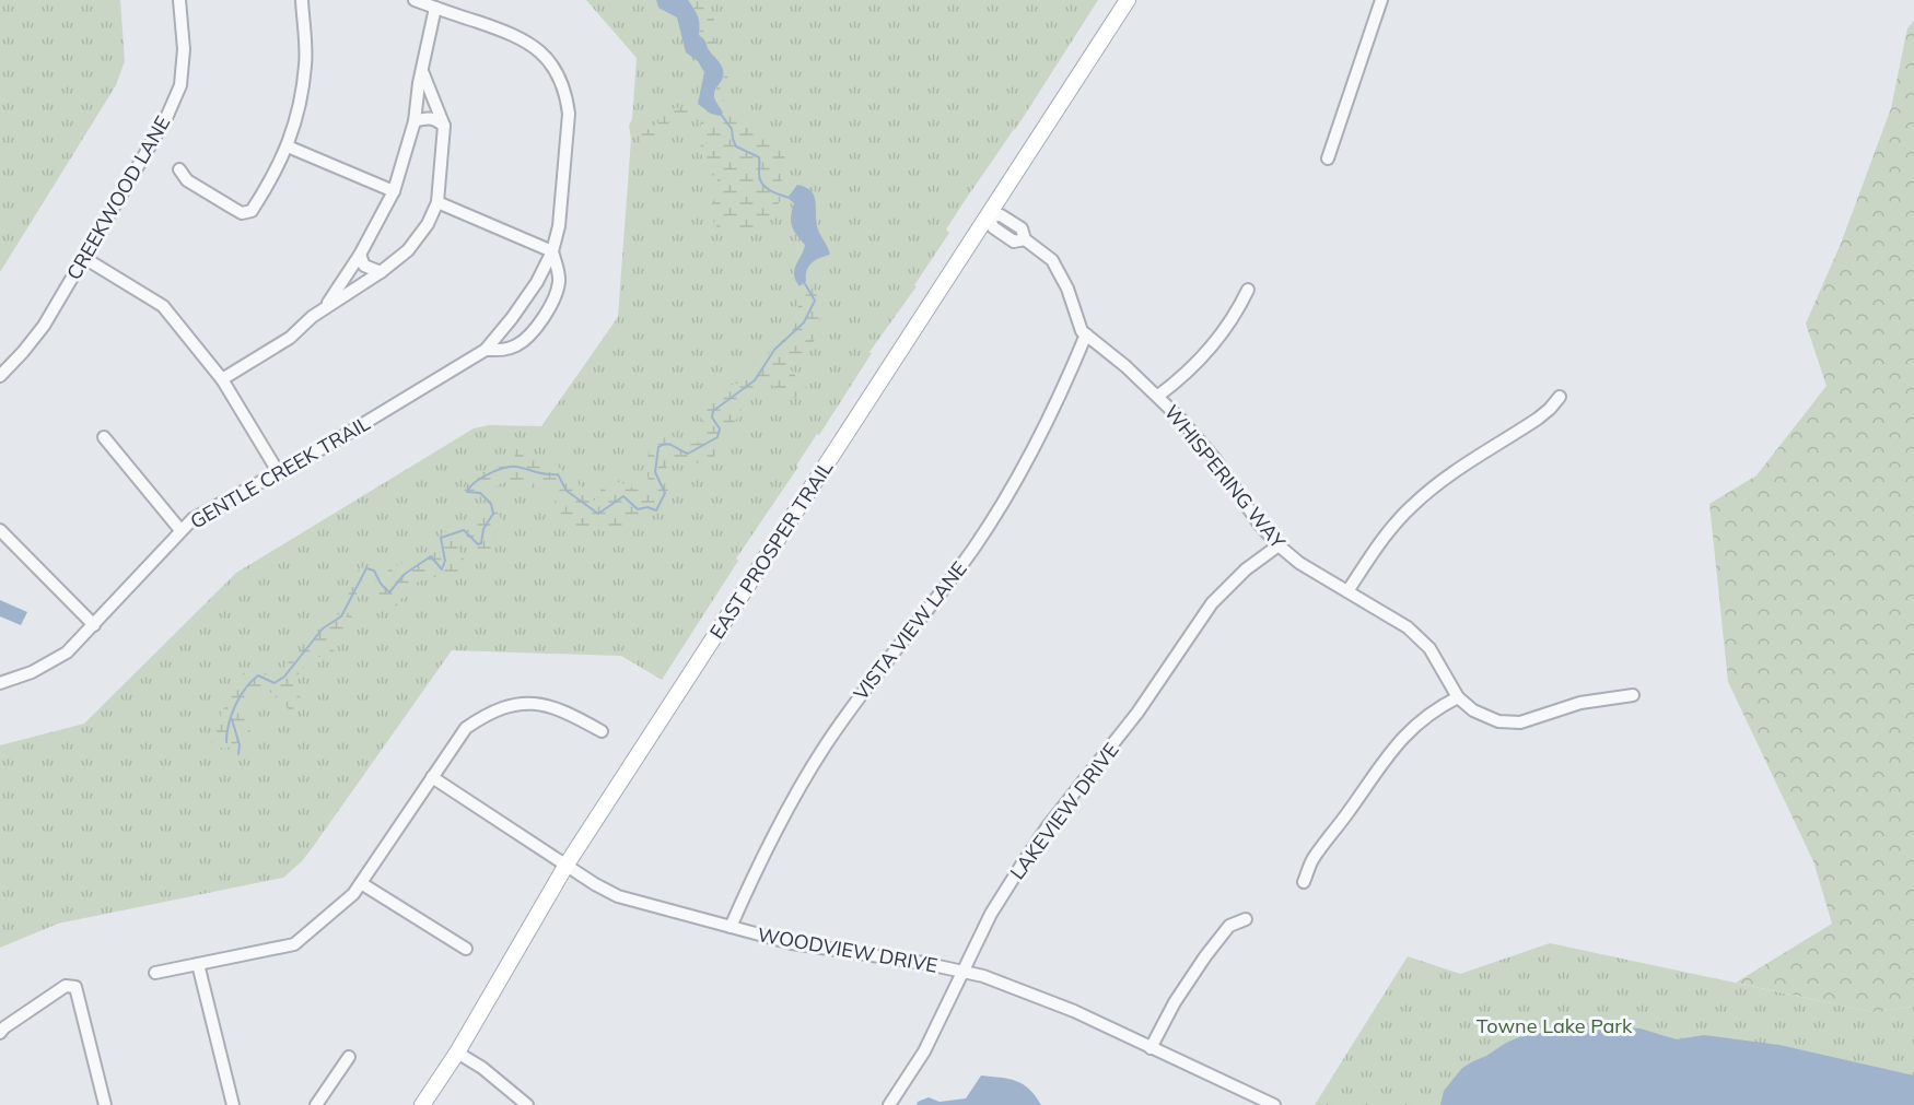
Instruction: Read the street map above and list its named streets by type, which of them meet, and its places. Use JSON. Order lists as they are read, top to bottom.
{
  "streets": {
    "main road": ["EAST PROSPER TRAIL"],
    "street": [
      "CREEKWOOD LANE",
      "GENTLE CREEK TRAIL",
      "WHISPERING WAY",
      "VISTA VIEW LANE",
      "LAKEVIEW DRIVE",
      "WOODVIEW DRIVE"
    ]
  },
  "crossings": [
    ["WHISPERING WAY", "EAST PROSPER TRAIL"],
    ["WHISPERING WAY", "VISTA VIEW LANE"],
    ["WHISPERING WAY", "LAKEVIEW DRIVE"],
    ["EAST PROSPER TRAIL", "WOODVIEW DRIVE"],
    ["VISTA VIEW LANE", "WOODVIEW DRIVE"],
    ["LAKEVIEW DRIVE", "WOODVIEW DRIVE"]
  ],
  "parks": ["Towne Lake Park"]
}
